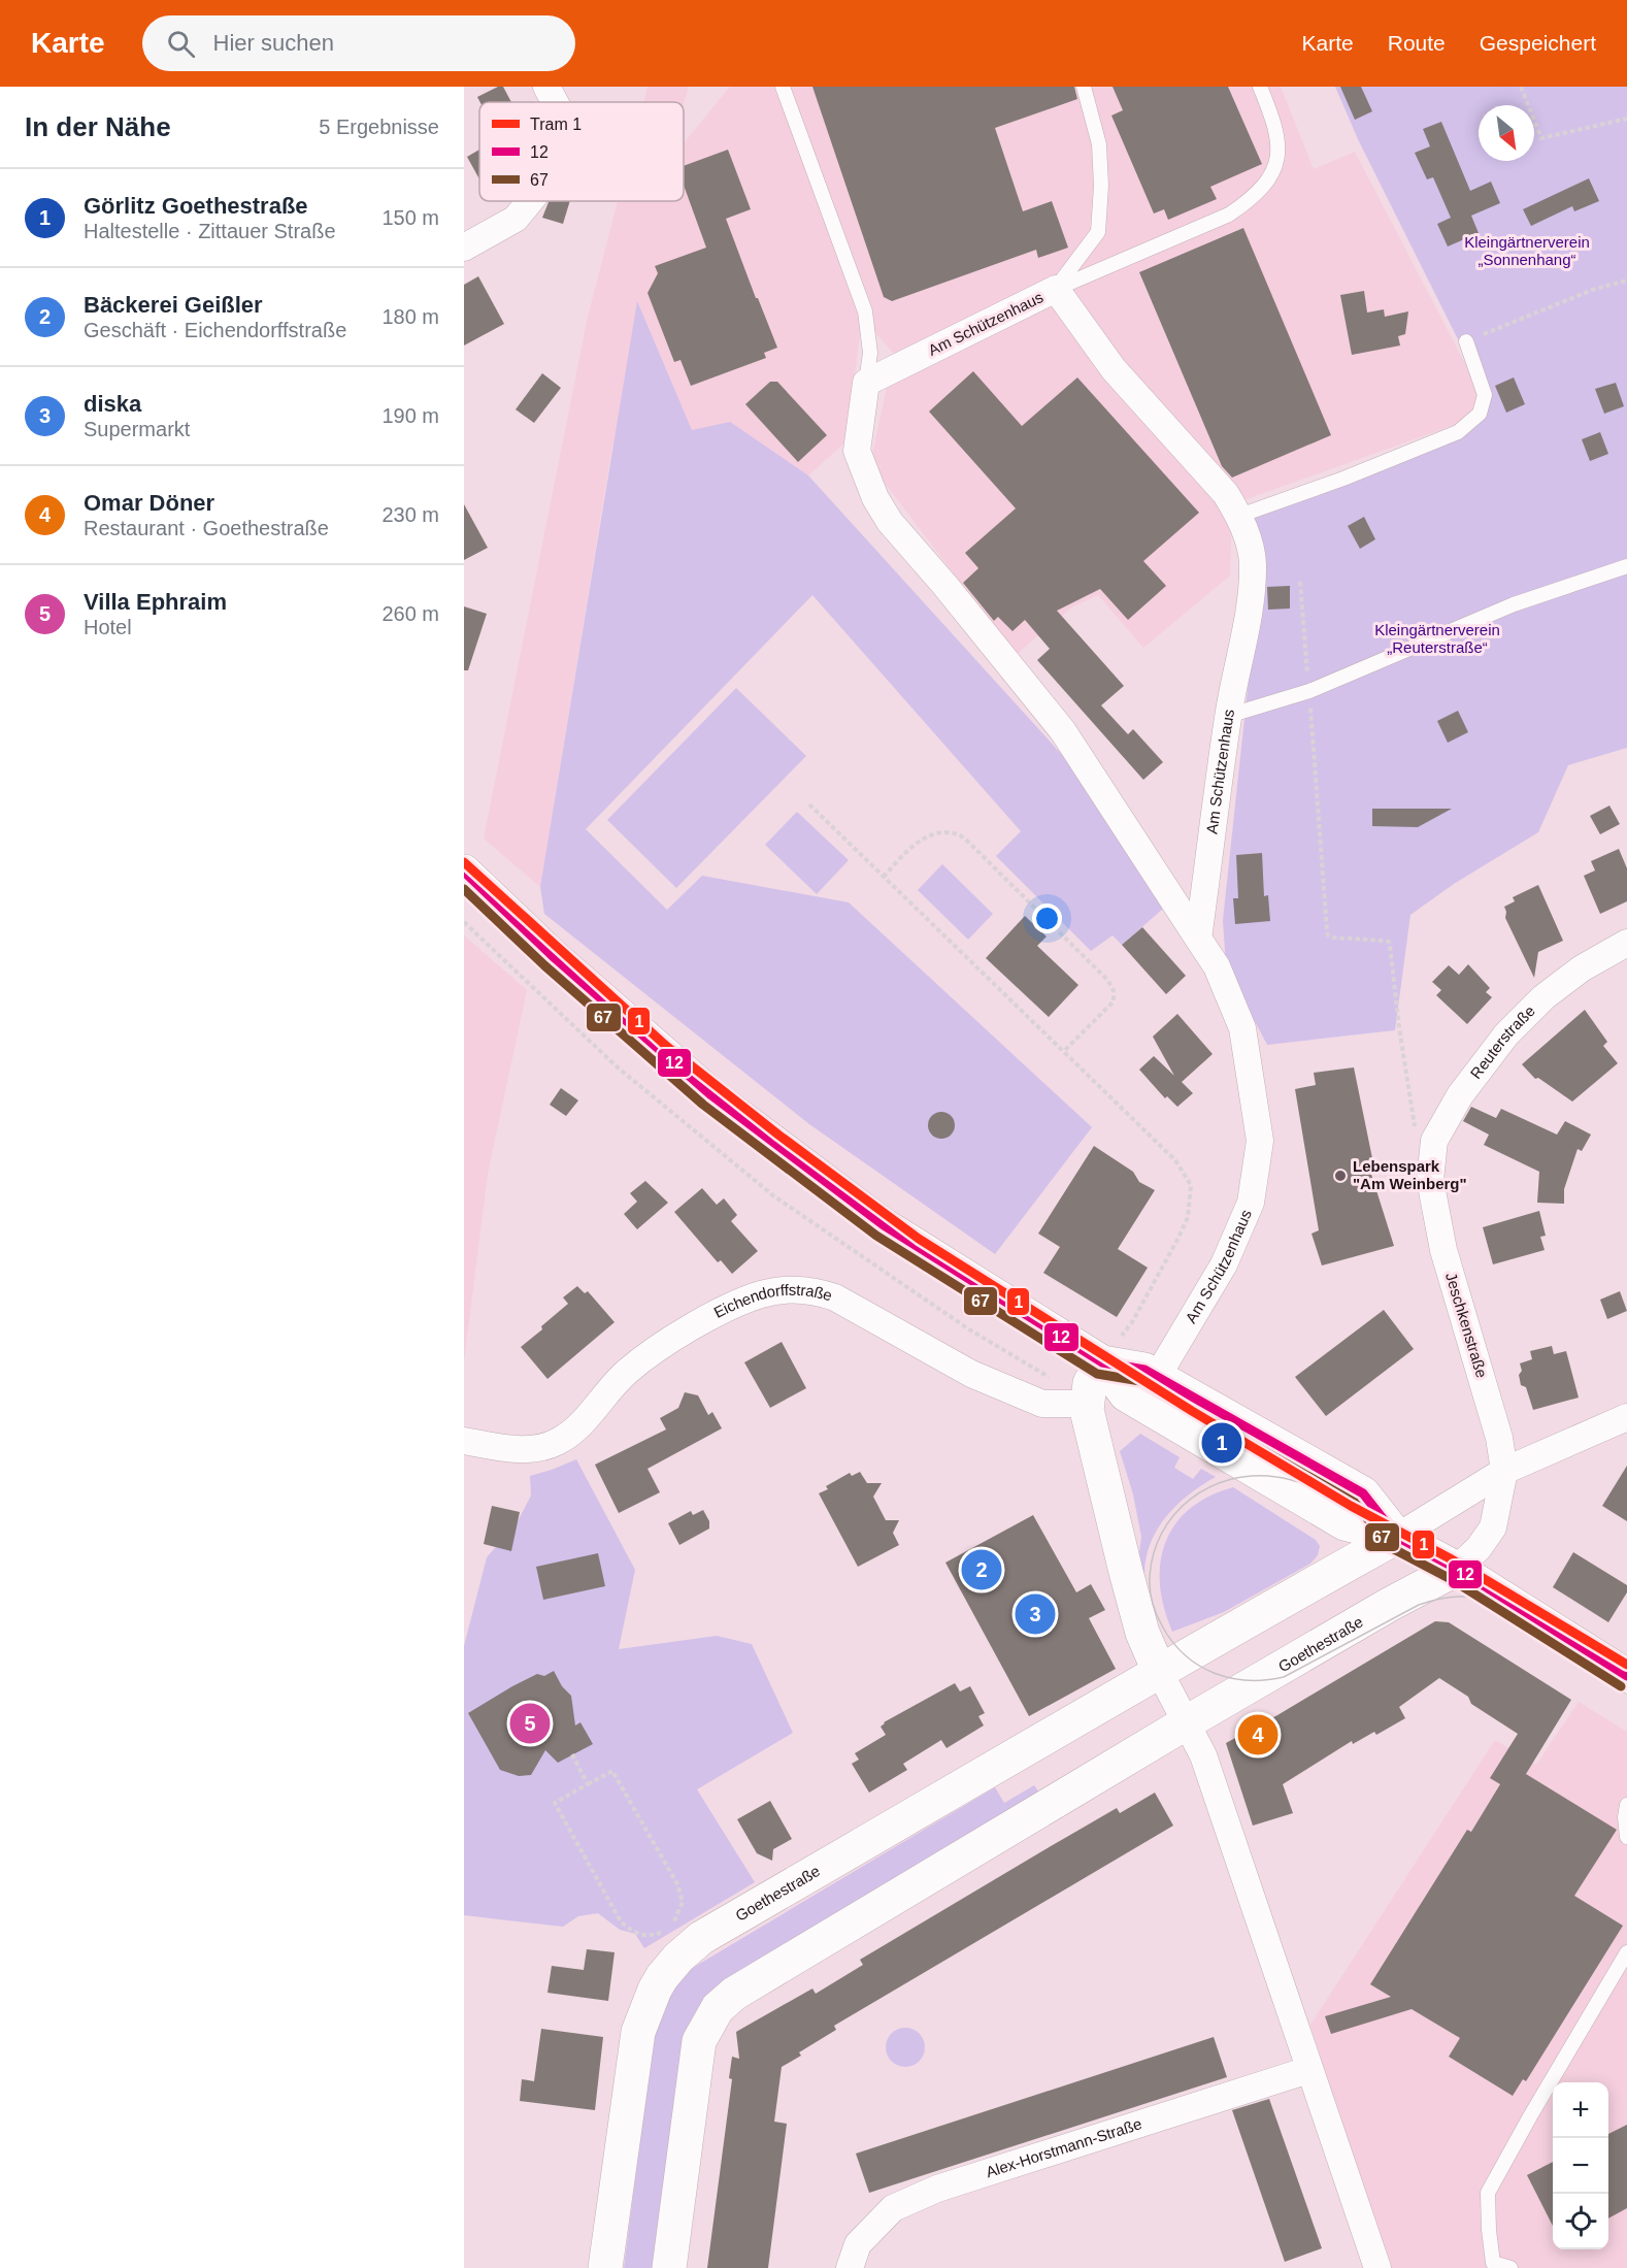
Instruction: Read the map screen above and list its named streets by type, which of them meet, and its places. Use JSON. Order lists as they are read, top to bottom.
{
  "streets": {
    "street": [
      "Am Schützenhaus",
      "Reuterstraße",
      "Eichendorffstraße",
      "Jeschkenstraße",
      "Goethestraße",
      "Alex-Horstmann-Straße"
    ]
  },
  "crossings": [
    ["Reuterstraße", "Jeschkenstraße"],
    ["Jeschkenstraße", "Goethestraße"]
  ],
  "parks": ["Kleingärtnerverein „Sonnenhang“", "Kleingärtnerverein „Reuterstraße“"],
  "places": ["Lebenspark \"Am Weinberg\""],
  "lines": ["tram line 1", "transit line 12", "transit line 67"],
  "legend": ["Tram 1", "12", "67"],
  "north": "bottom right",
  "page": {
    "header": "Karte",
    "search": "Hier suchen",
    "nav": ["Karte", "Route", "Gespeichert"],
    "heading": ["In der Nähe", "5 Ergebnisse"],
    "list": [
      {
        "mark": "1",
        "name": "Görlitz Goethestraße",
        "note": "Haltestelle · Zittauer Straße",
        "value": "150 m"
      },
      {
        "mark": "2",
        "name": "Bäckerei Geißler",
        "note": "Geschäft · Eichendorffstraße",
        "value": "180 m"
      },
      {
        "mark": "3",
        "name": "diska",
        "note": "Supermarkt",
        "value": "190 m"
      },
      {
        "mark": "4",
        "name": "Omar Döner",
        "note": "Restaurant · Goethestraße",
        "value": "230 m"
      },
      {
        "mark": "5",
        "name": "Villa Ephraim",
        "note": "Hotel",
        "value": "260 m"
      }
    ],
    "pins": [
      "1",
      "2",
      "3",
      "5",
      "4"
    ],
    "map_buttons": ["+", "−"]
  }
}
